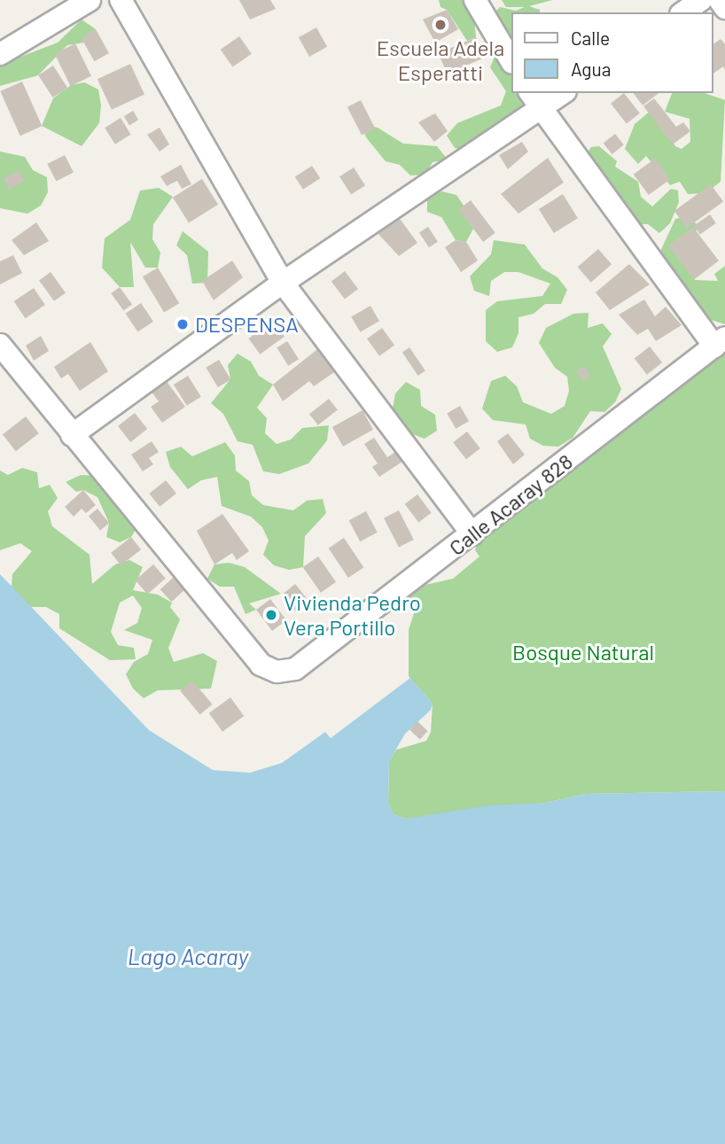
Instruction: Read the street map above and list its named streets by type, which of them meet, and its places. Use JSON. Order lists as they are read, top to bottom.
{
  "streets": {
    "street": ["Calle Acaray 828"]
  },
  "water": ["Lago Acaray"],
  "parks": ["Bosque Natural"],
  "places": ["Escuela Adela Esperatti", "DESPENSA", "Vivienda Pedro Vera Portillo"],
  "legend": ["Calle", "Agua"]
}
